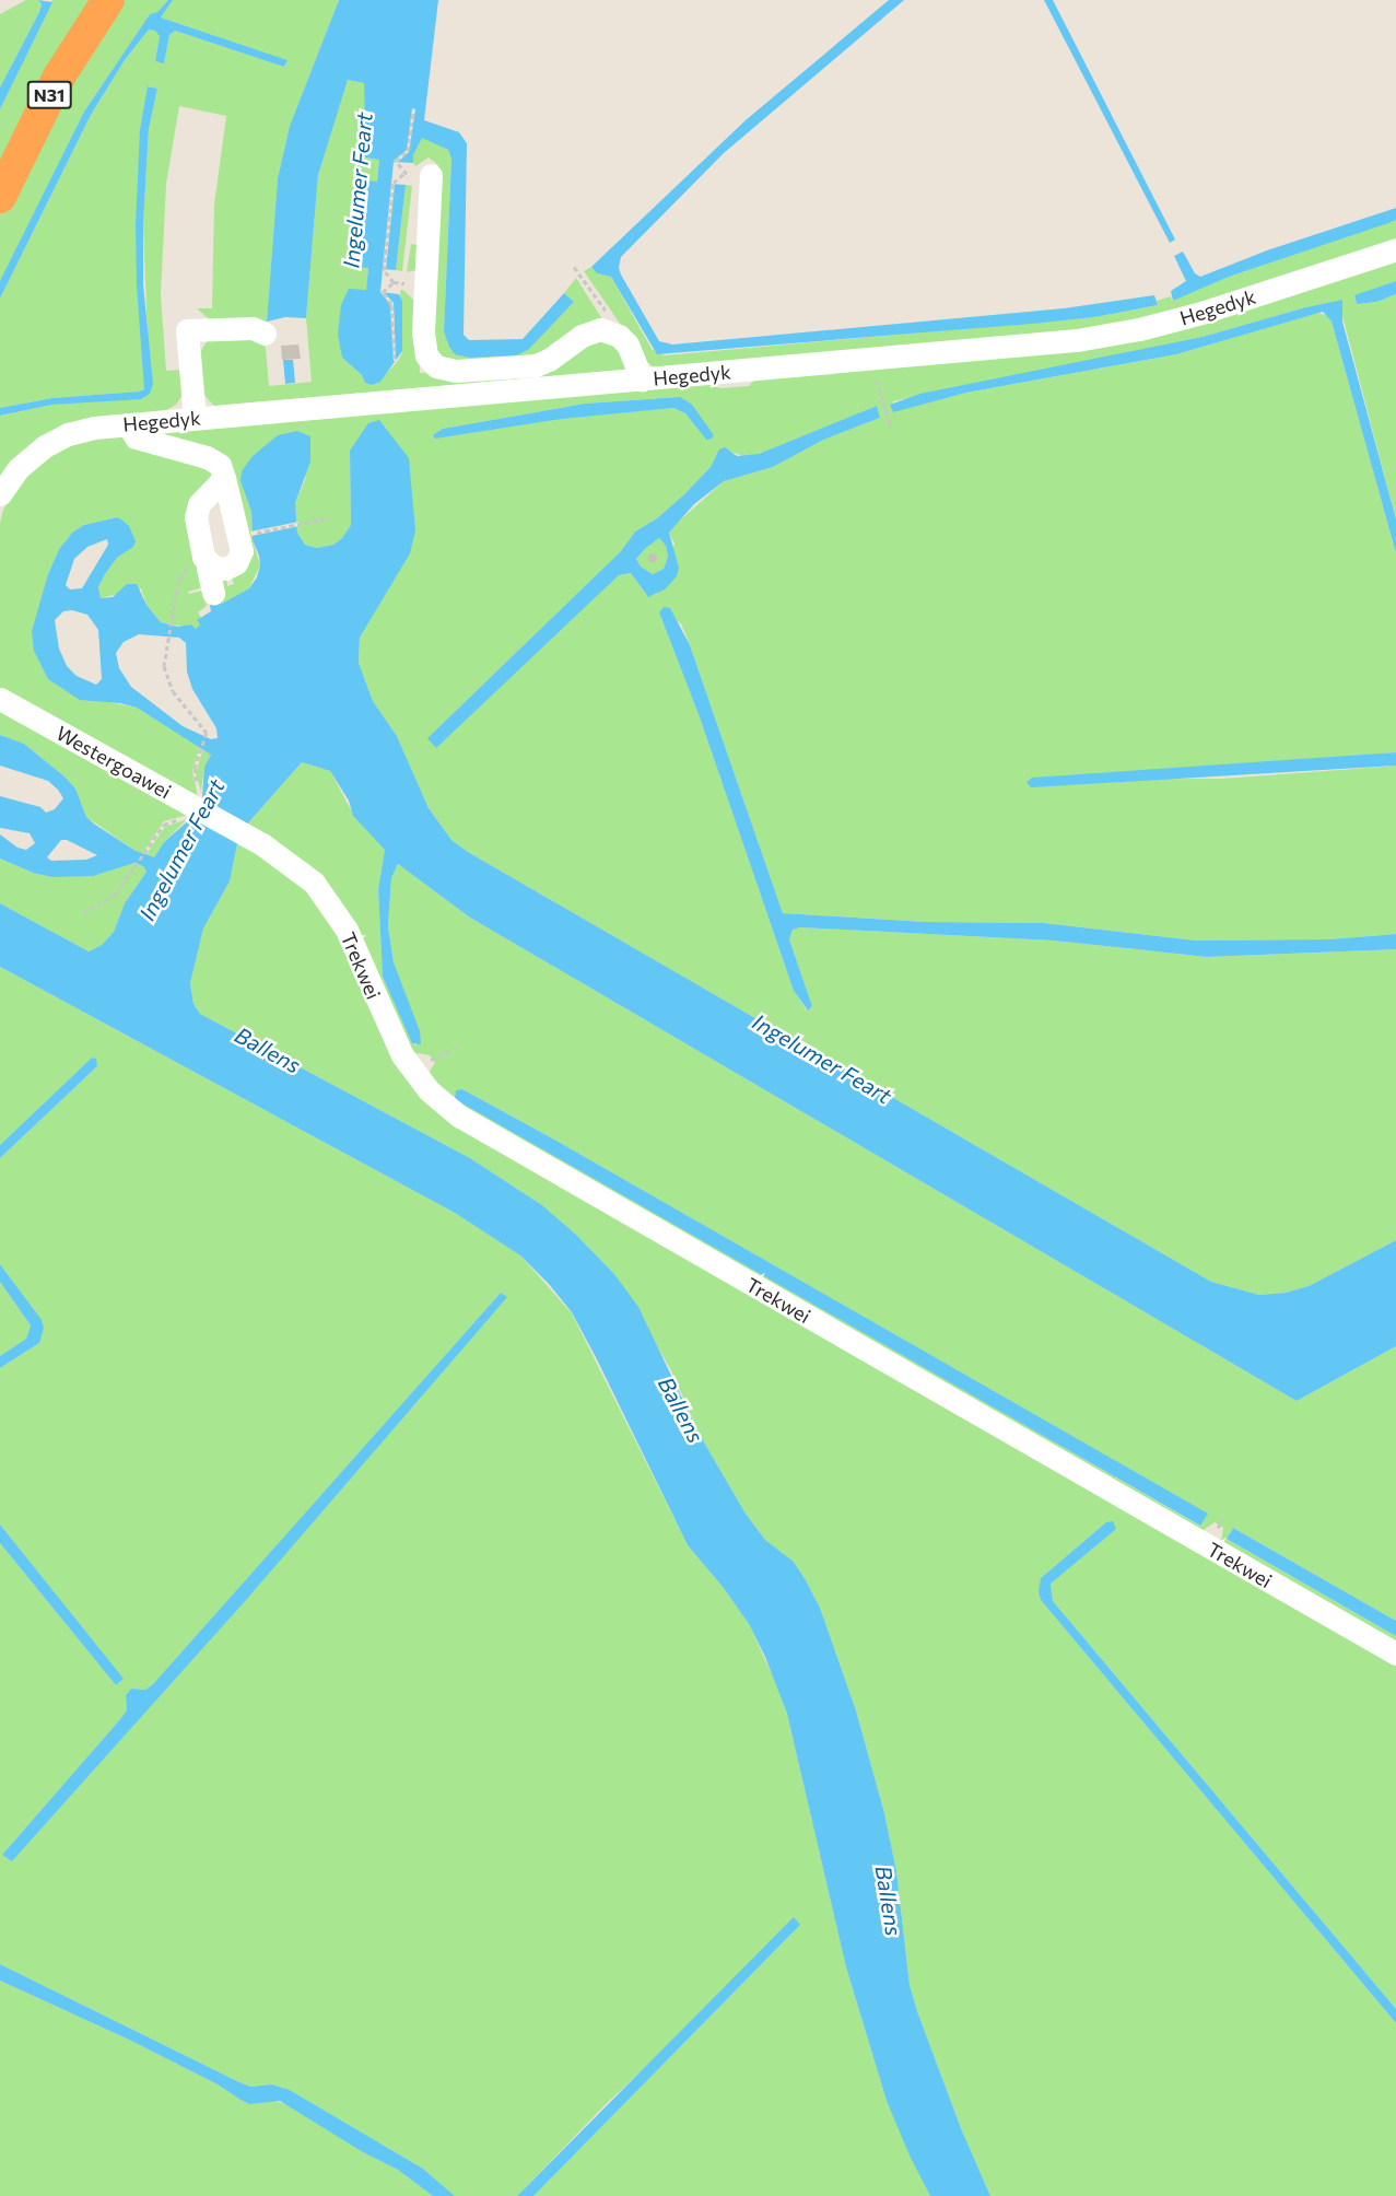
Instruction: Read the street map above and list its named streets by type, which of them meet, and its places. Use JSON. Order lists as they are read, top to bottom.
{
  "streets": {
    "highway": ["N31"],
    "street": ["Hegedyk", "Westergoawei", "Trekwei"]
  },
  "crossings": [
    ["Westergoawei", "Trekwei"]
  ],
  "water": ["Ingelumer Feart", "Ballens"]
}
